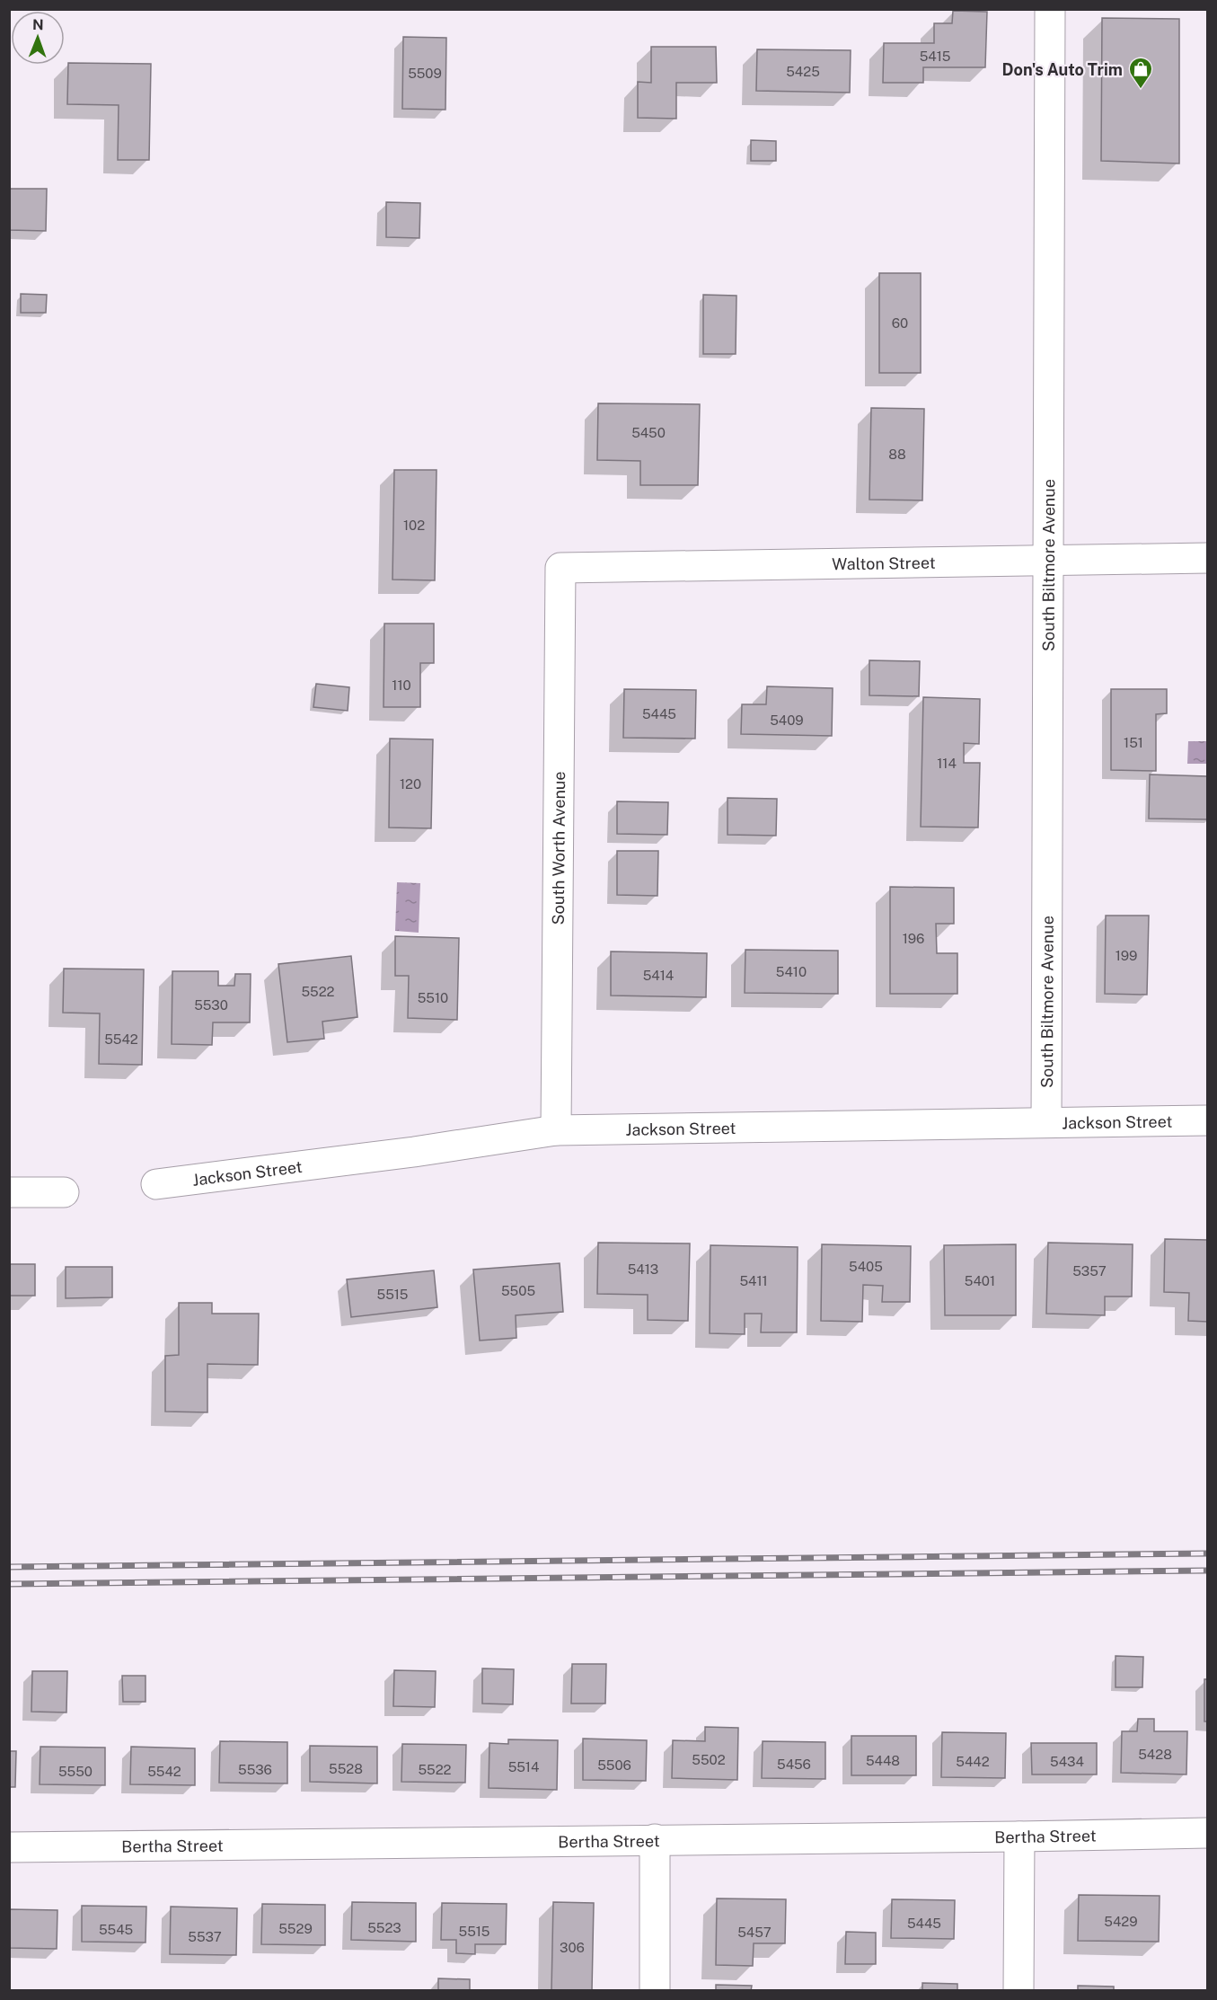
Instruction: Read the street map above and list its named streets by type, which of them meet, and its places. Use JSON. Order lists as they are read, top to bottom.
{
  "streets": {
    "street": [
      "Walton Street",
      "South Biltmore Avenue",
      "South Worth Avenue",
      "Jackson Street",
      "Bertha Street"
    ]
  },
  "crossings": [
    ["Walton Street", "South Biltmore Avenue"],
    ["Walton Street", "South Worth Avenue"],
    ["South Biltmore Avenue", "Jackson Street"],
    ["South Worth Avenue", "Jackson Street"]
  ],
  "places": {
    "shop": ["Don's Auto Trim"]
  },
  "house_numbers": [
    "5415",
    "5425",
    "5509",
    "60",
    "5450",
    "88",
    "102",
    "110",
    "5445",
    "5409",
    "151",
    "114",
    "120",
    "196",
    "199",
    "5410",
    "5414",
    "5522",
    "5510",
    "5530",
    "5542",
    "5405",
    "5413",
    "5357",
    "5411",
    "5401",
    "5505",
    "5515",
    "5428",
    "5502",
    "5448",
    "5442",
    "5434",
    "5456",
    "5506",
    "5514",
    "5528",
    "5536",
    "5522",
    "5550",
    "5542",
    "5429",
    "5445",
    "5523",
    "5529",
    "5545",
    "5515",
    "5457",
    "5537",
    "306"
  ],
  "north": "top"
}
